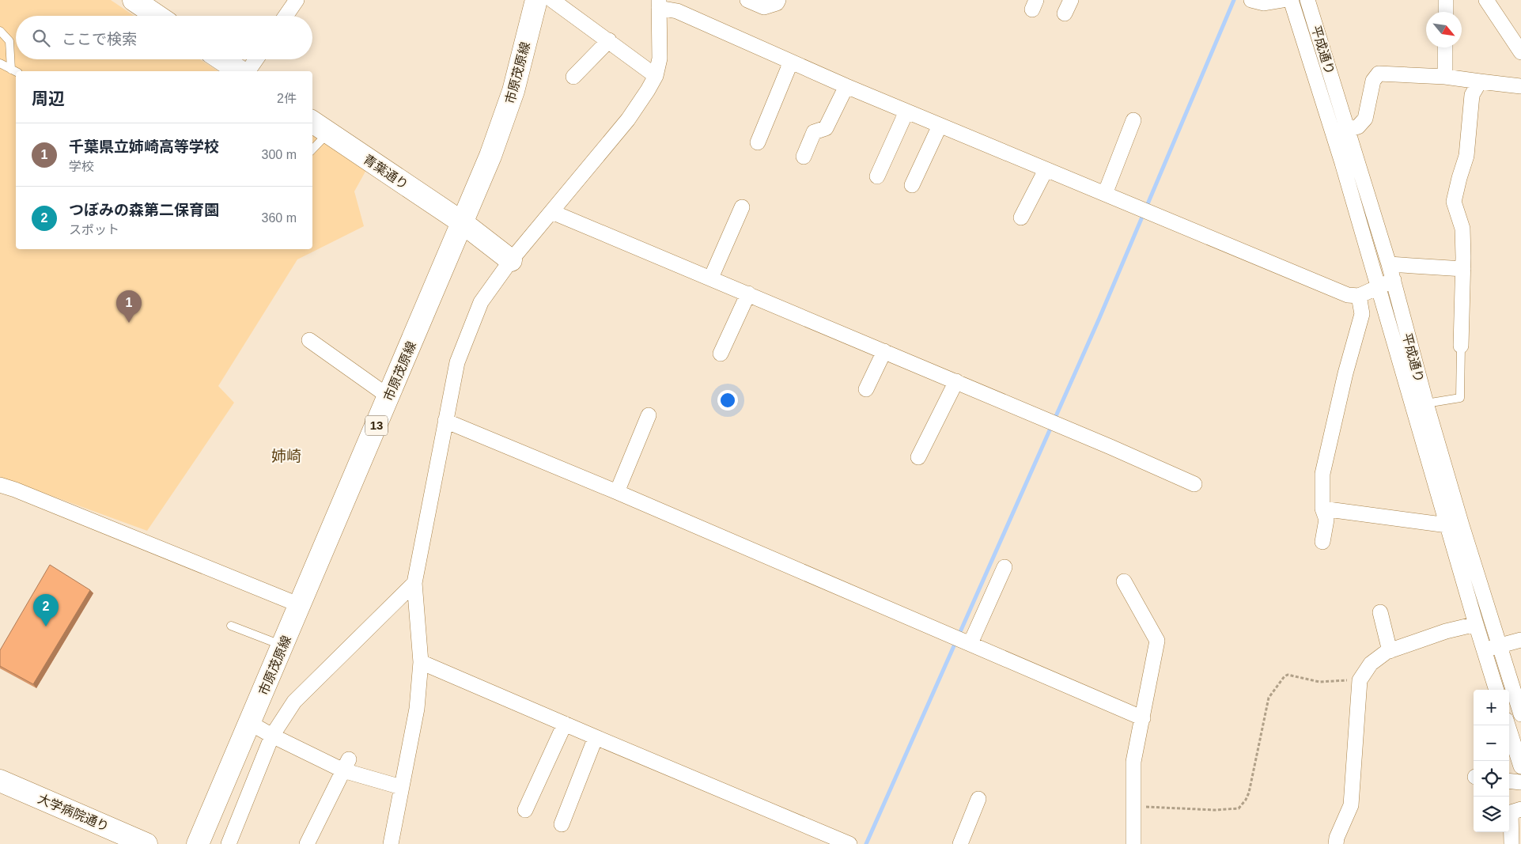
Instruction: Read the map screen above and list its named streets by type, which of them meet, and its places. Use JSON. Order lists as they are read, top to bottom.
{
  "streets": {
    "main road": [
      "市原茂原線",
      "青葉通り",
      "13",
      "大学病院通り"
    ],
    "street": ["平成通り"]
  },
  "crossings": [
    ["市原茂原線", "青葉通り"]
  ],
  "districts": ["姉崎"],
  "north": "bottom right",
  "page": {
    "search": "ここで検索",
    "heading": ["周辺", "2件"],
    "list": [
      {
        "mark": "1",
        "name": "千葉県立姉崎高等学校",
        "note": "学校",
        "value": "300 m"
      },
      {
        "mark": "2",
        "name": "つぼみの森第二保育園",
        "note": "スポット",
        "value": "360 m"
      }
    ],
    "pins": ["1", "2"],
    "map_buttons": ["+", "−"]
  }
}
